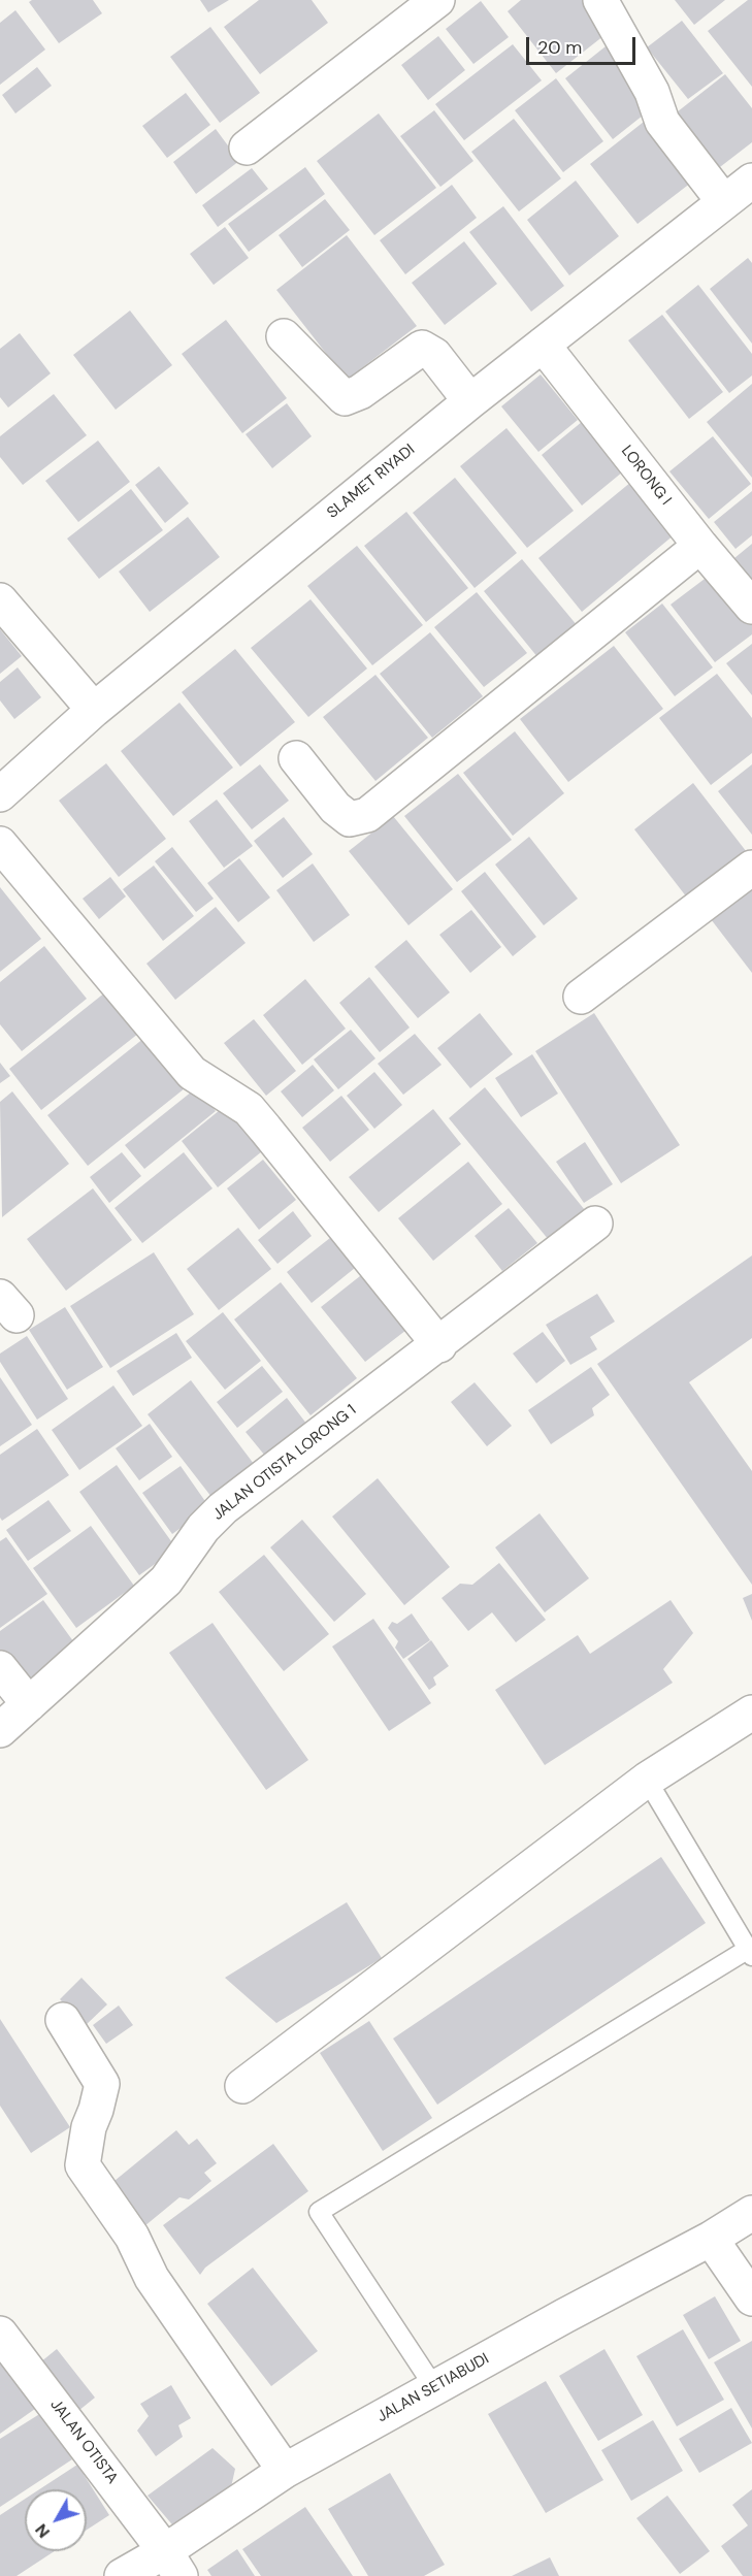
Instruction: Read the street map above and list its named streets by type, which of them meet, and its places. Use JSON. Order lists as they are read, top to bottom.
{
  "streets": {
    "street": [
      "LORONG I",
      "SLAMET RIYADI",
      "JALAN OTISTA LORONG 1",
      "JALAN SETIABUDI",
      "JALAN OTISTA"
    ]
  },
  "crossings": [
    ["LORONG I", "SLAMET RIYADI"],
    ["JALAN SETIABUDI", "JALAN OTISTA"]
  ],
  "scale_bar": "20 m",
  "north": "bottom left"
}
